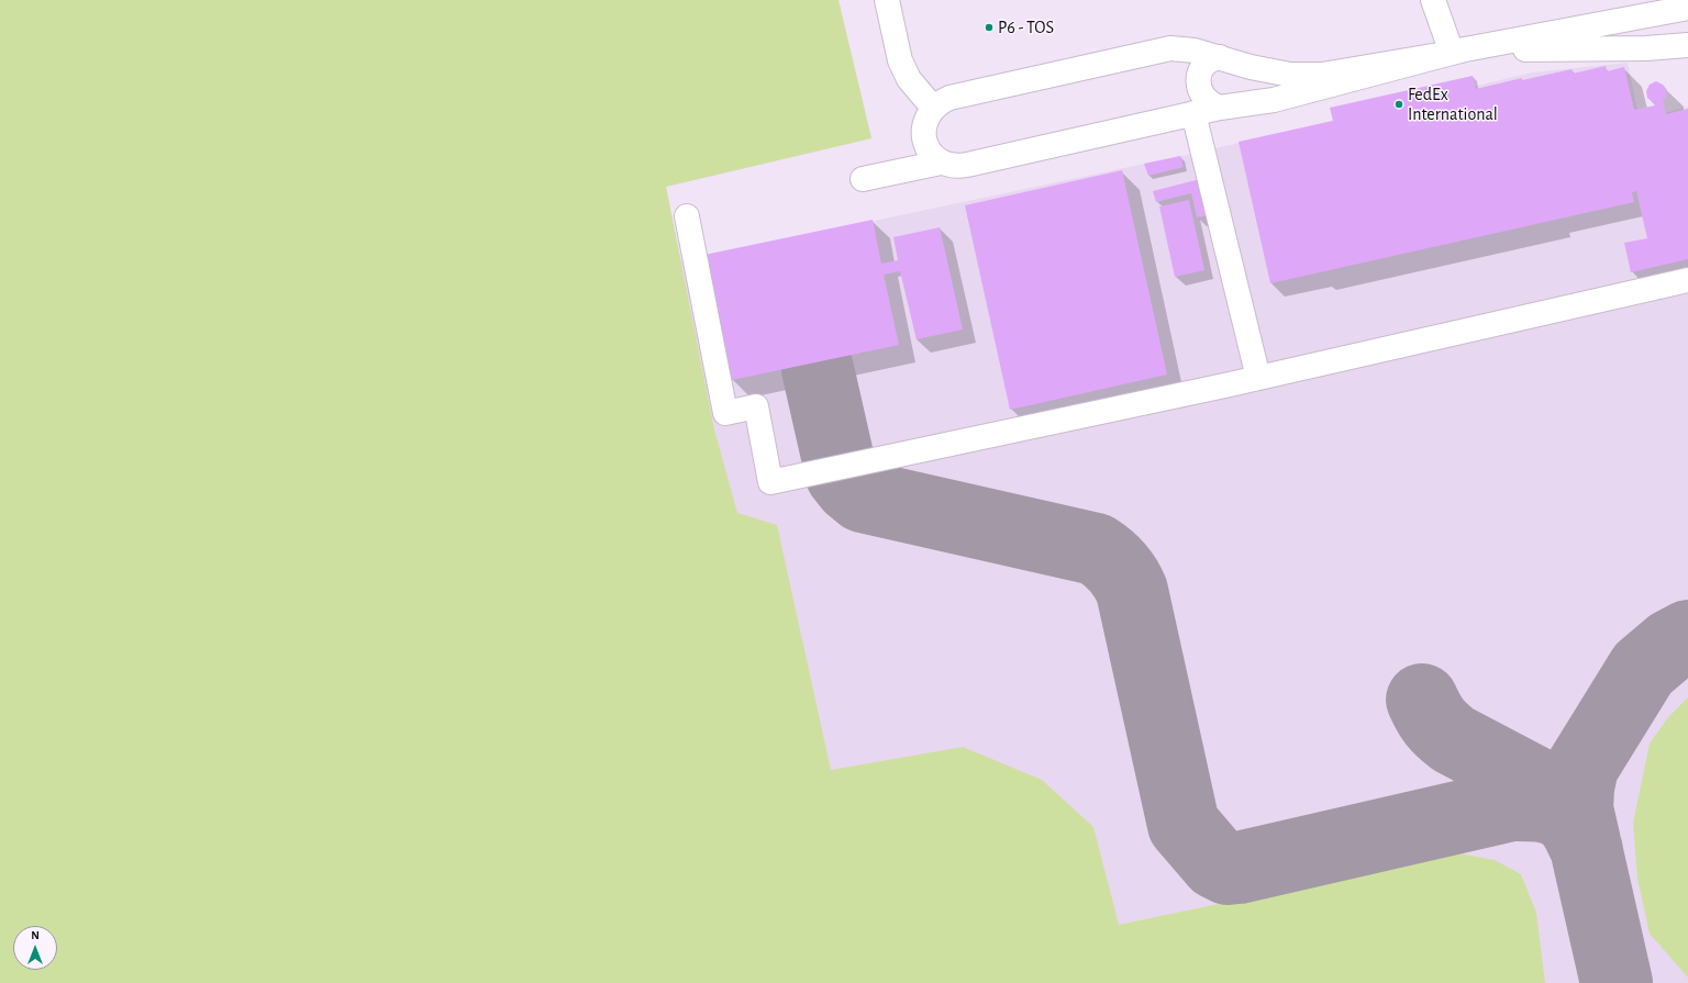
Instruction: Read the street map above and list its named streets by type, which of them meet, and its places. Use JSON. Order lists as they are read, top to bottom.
{
  "places": ["P6 - TOS", "FedEx International"],
  "north": "top"
}
